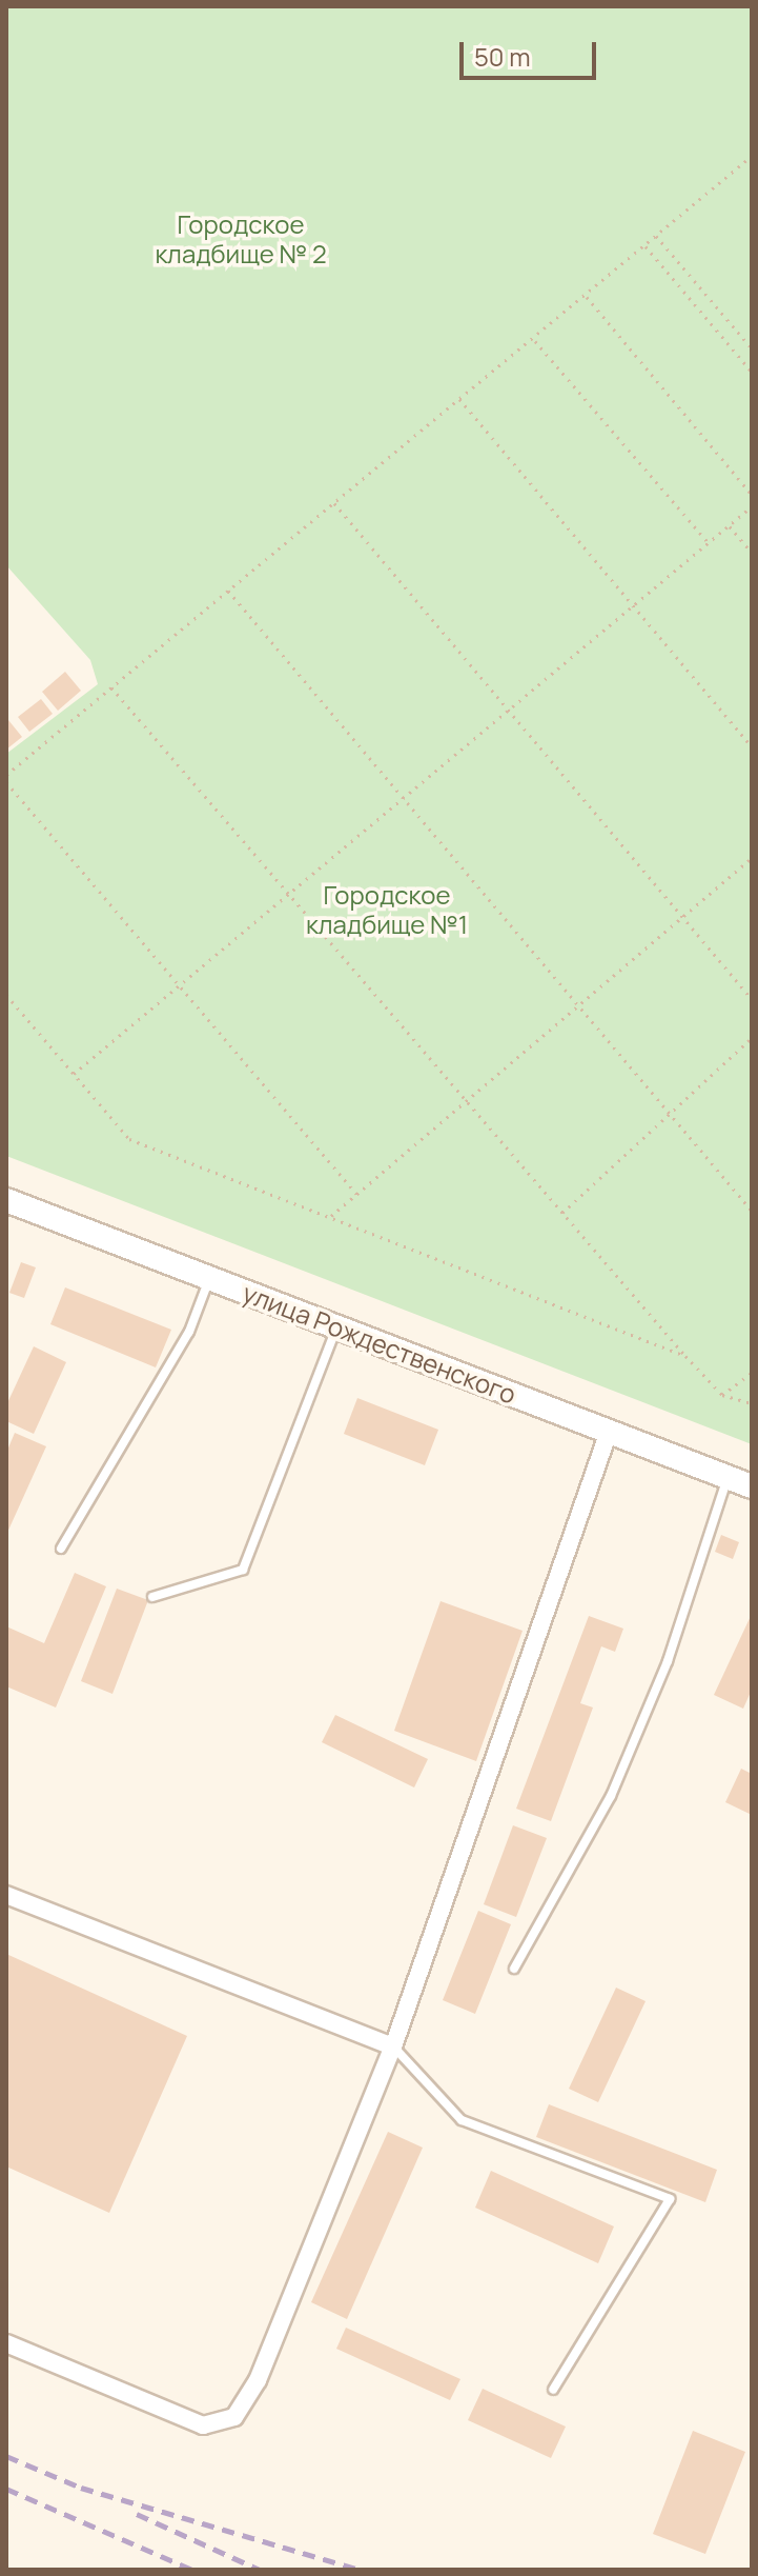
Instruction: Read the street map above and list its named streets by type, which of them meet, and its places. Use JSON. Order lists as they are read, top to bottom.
{
  "streets": {
    "main road": ["улица Рождественского"]
  },
  "parks": ["Городское кладбище № 2", "Городское кладбище №1"],
  "scale_bar": "50 m"
}
